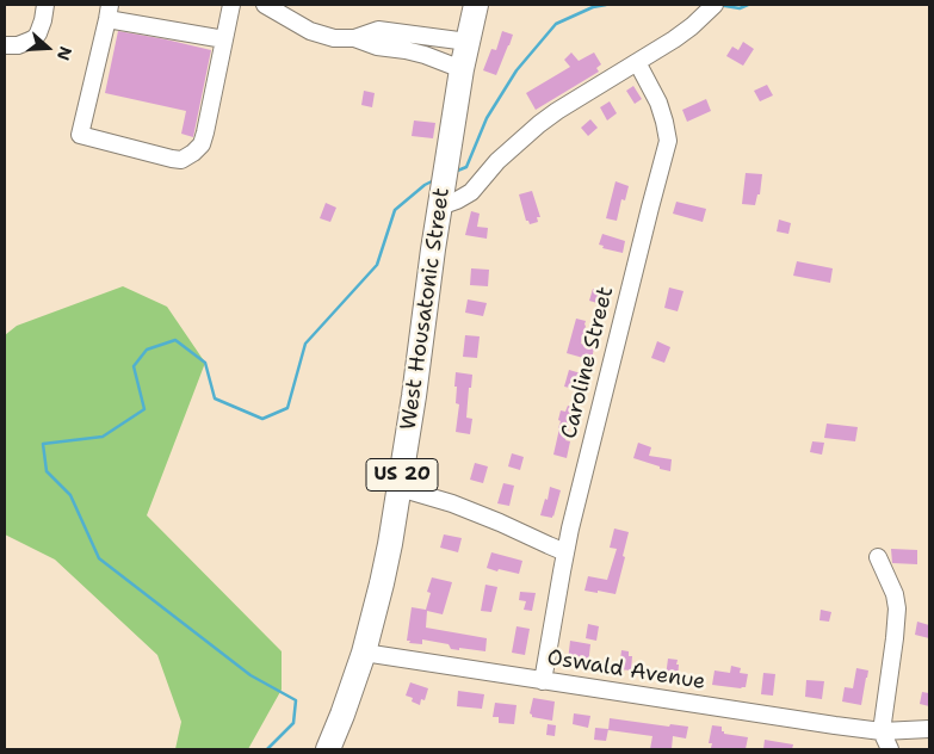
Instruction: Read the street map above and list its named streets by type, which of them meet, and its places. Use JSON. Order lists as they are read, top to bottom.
{
  "streets": {
    "highway": ["West Housatonic Street", "US 20"],
    "street": ["Caroline Street", "Oswald Avenue"]
  },
  "crossings": [
    ["West Housatonic Street", "Oswald Avenue"],
    ["Caroline Street", "Oswald Avenue"]
  ],
  "north": "right"
}
